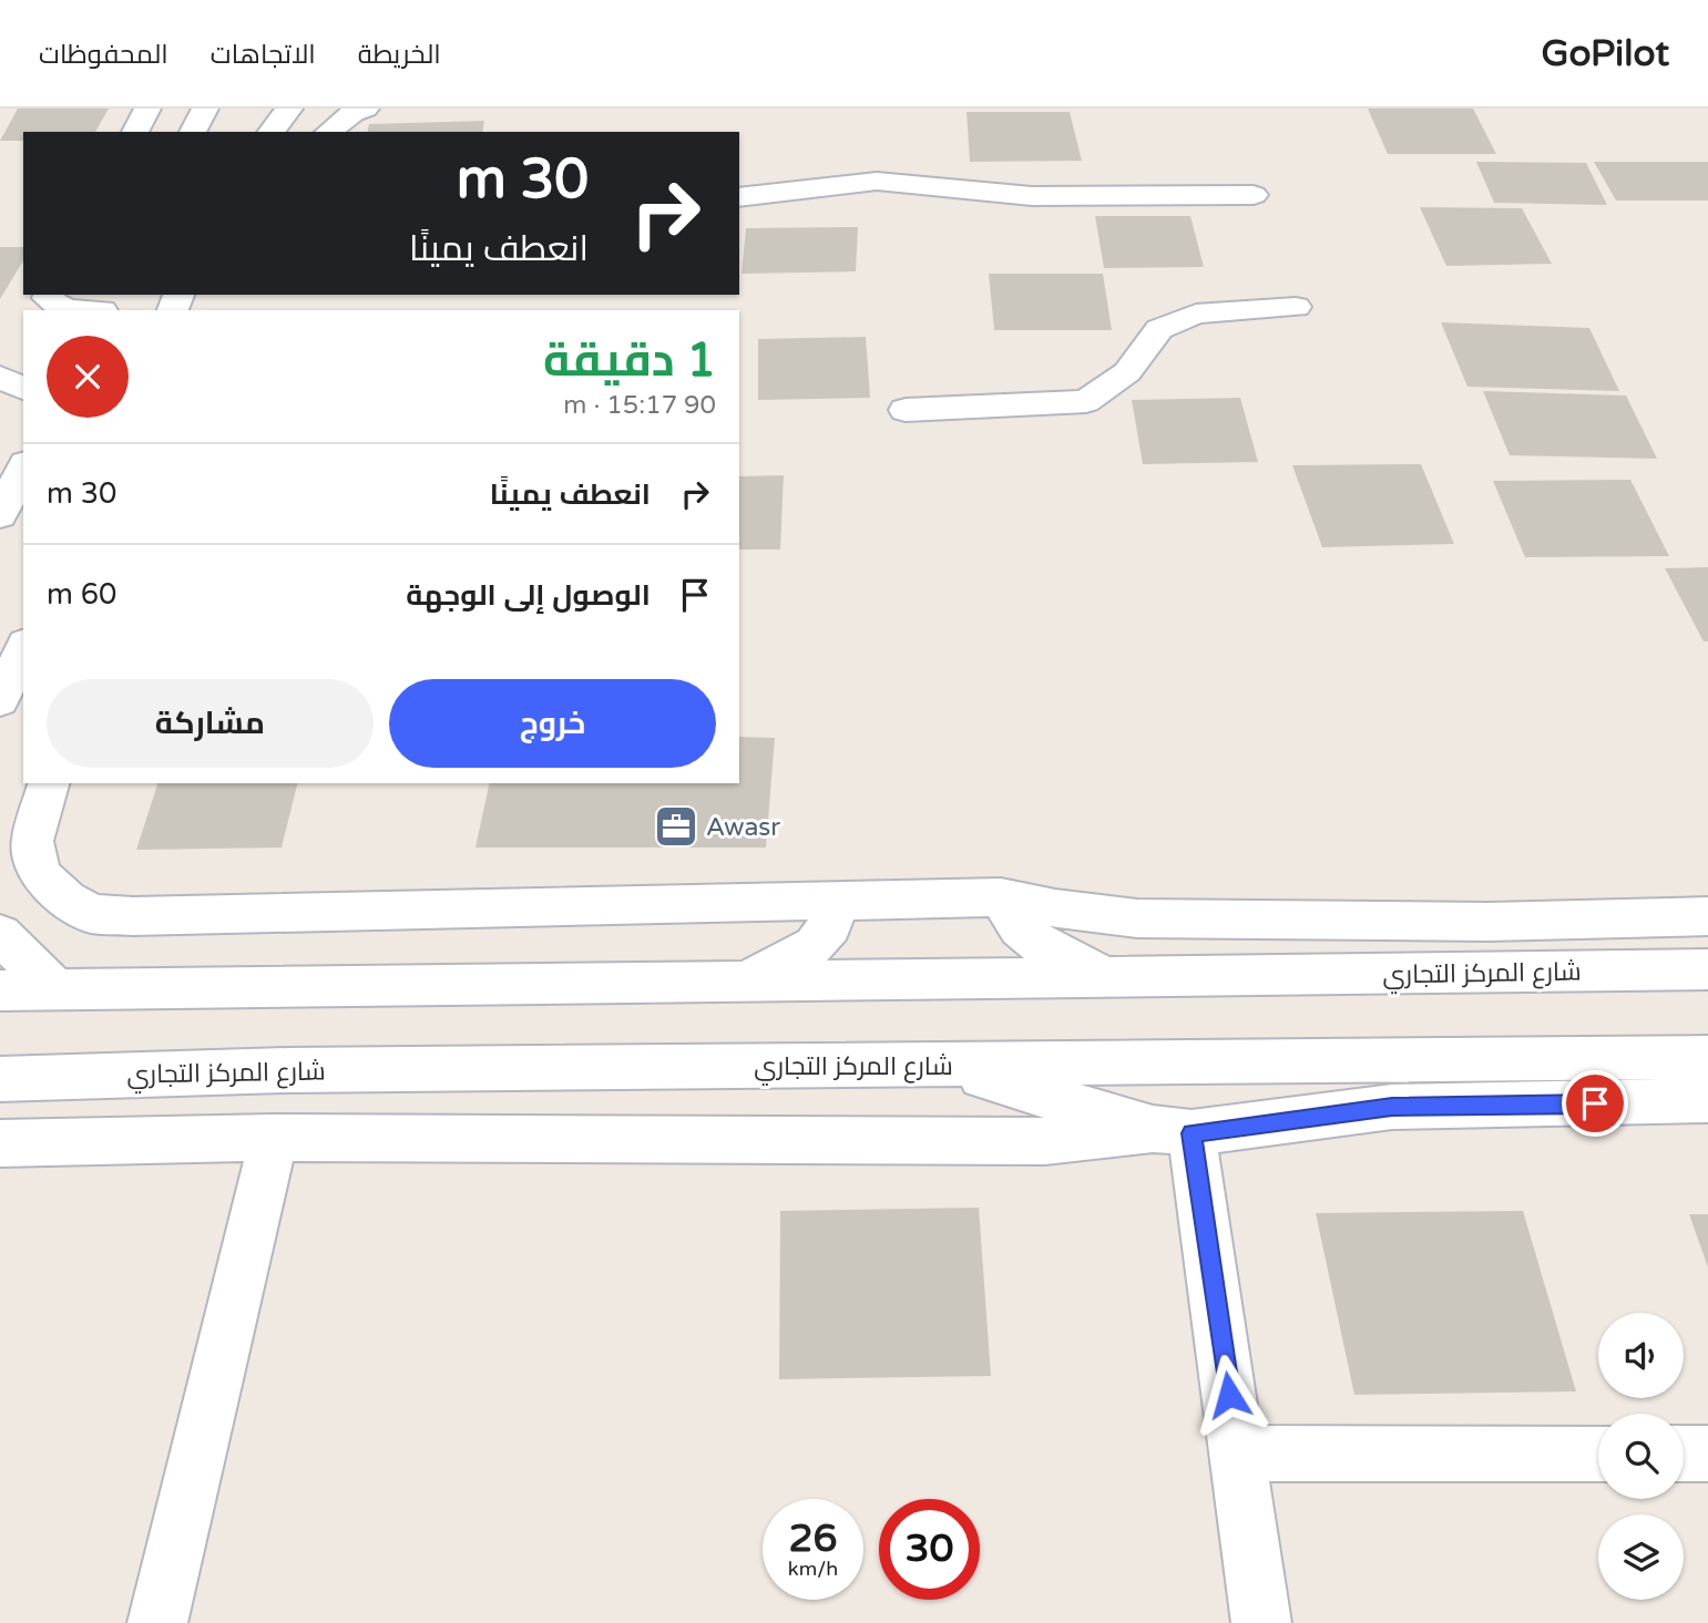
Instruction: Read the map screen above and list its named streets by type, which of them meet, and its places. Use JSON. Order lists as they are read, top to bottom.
{
  "streets": {
    "street": ["شارع المركز التجاري"]
  },
  "places": {
    "office": ["Awasr"]
  },
  "page": {
    "header": "GoPilot",
    "nav": ["الخريطة", "الاتجاهات", "المحفوظات"],
    "turn": ["30 m", "انعطف يمينًا"],
    "heading": ["1 دقيقة", "90 m · 15:17"],
    "list": [
      {
        "name": "انعطف يمينًا",
        "value": "30 m"
      },
      {
        "name": "الوصول إلى الوجهة",
        "value": "60 m"
      }
    ],
    "buttons": ["خروج", "مشاركة"],
    "speed": "26 km/h",
    "limit": "30"
  }
}
